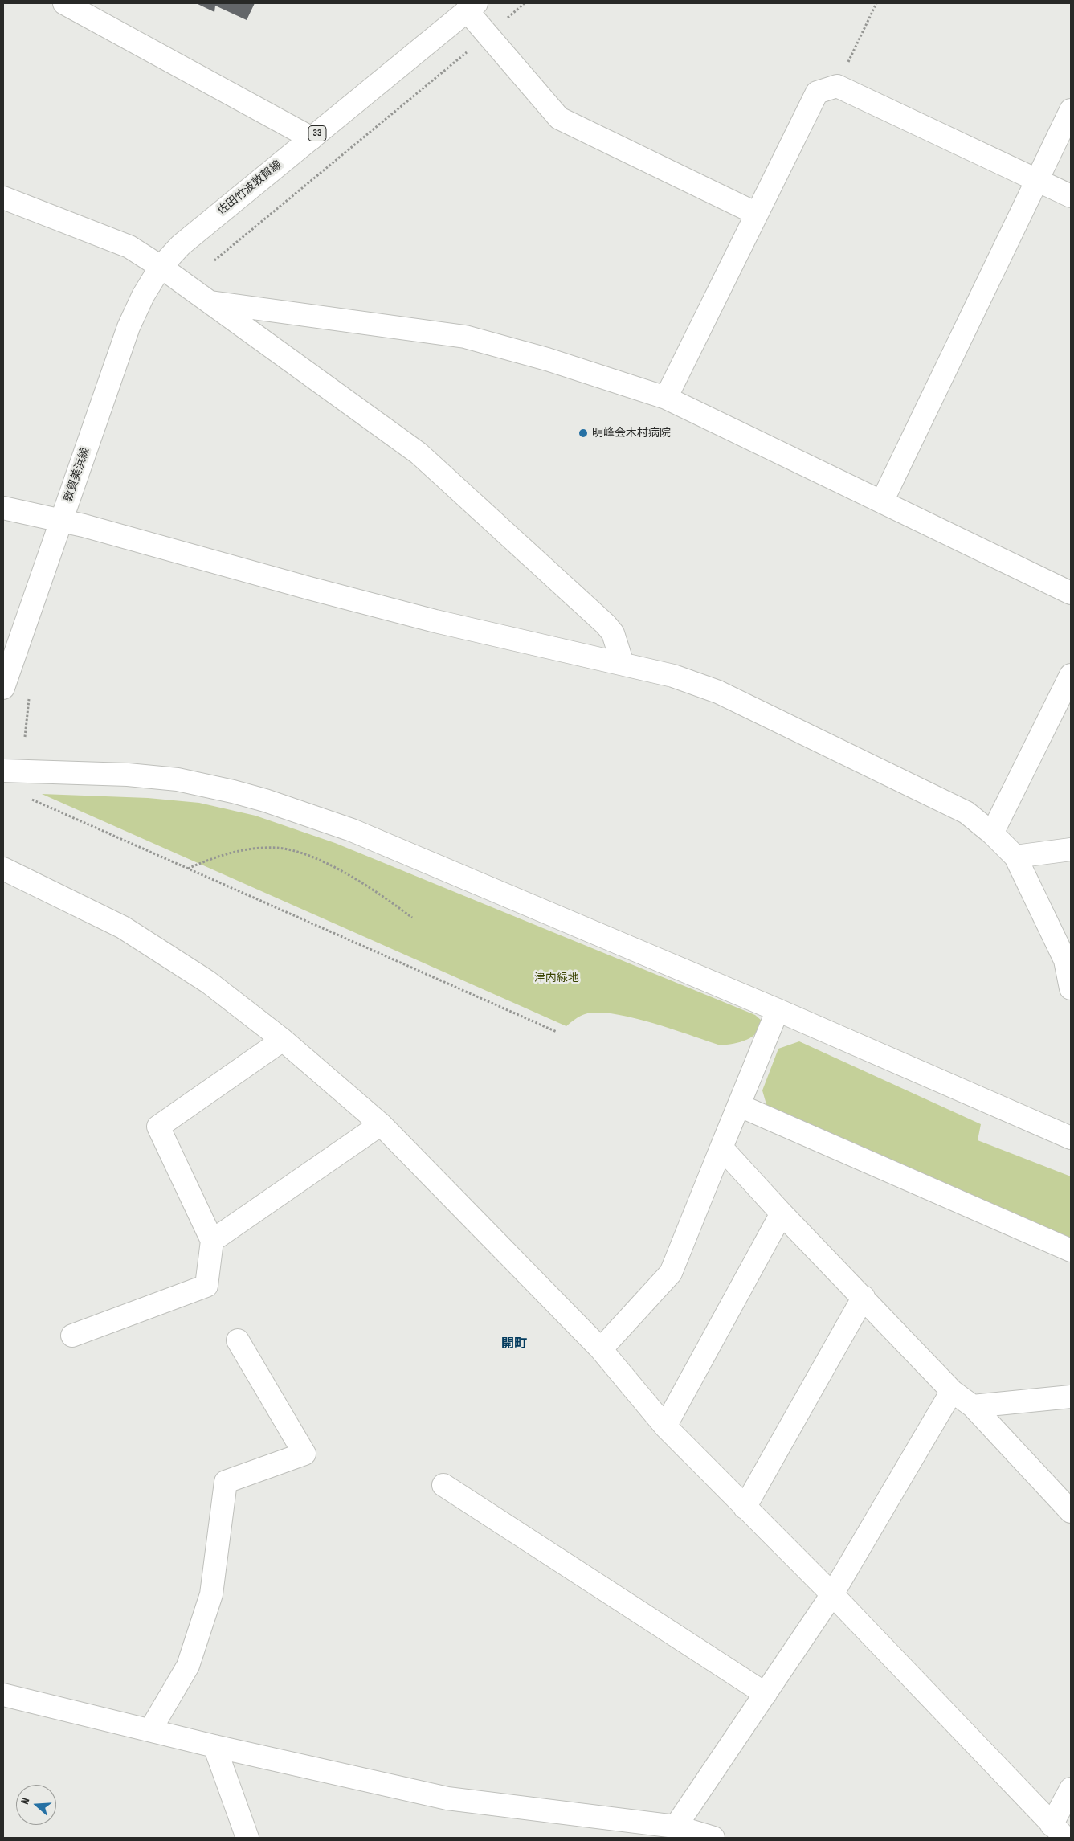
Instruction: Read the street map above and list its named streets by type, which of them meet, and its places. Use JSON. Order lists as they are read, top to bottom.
{
  "streets": {
    "street": ["33", "佐田竹波敦賀線", "敦賀美浜線"]
  },
  "crossings": [
    ["佐田竹波敦賀線", "敦賀美浜線"]
  ],
  "districts": ["開町"],
  "parks": ["津内緑地"],
  "places": ["明峰会木村病院"],
  "north": "left"
}
